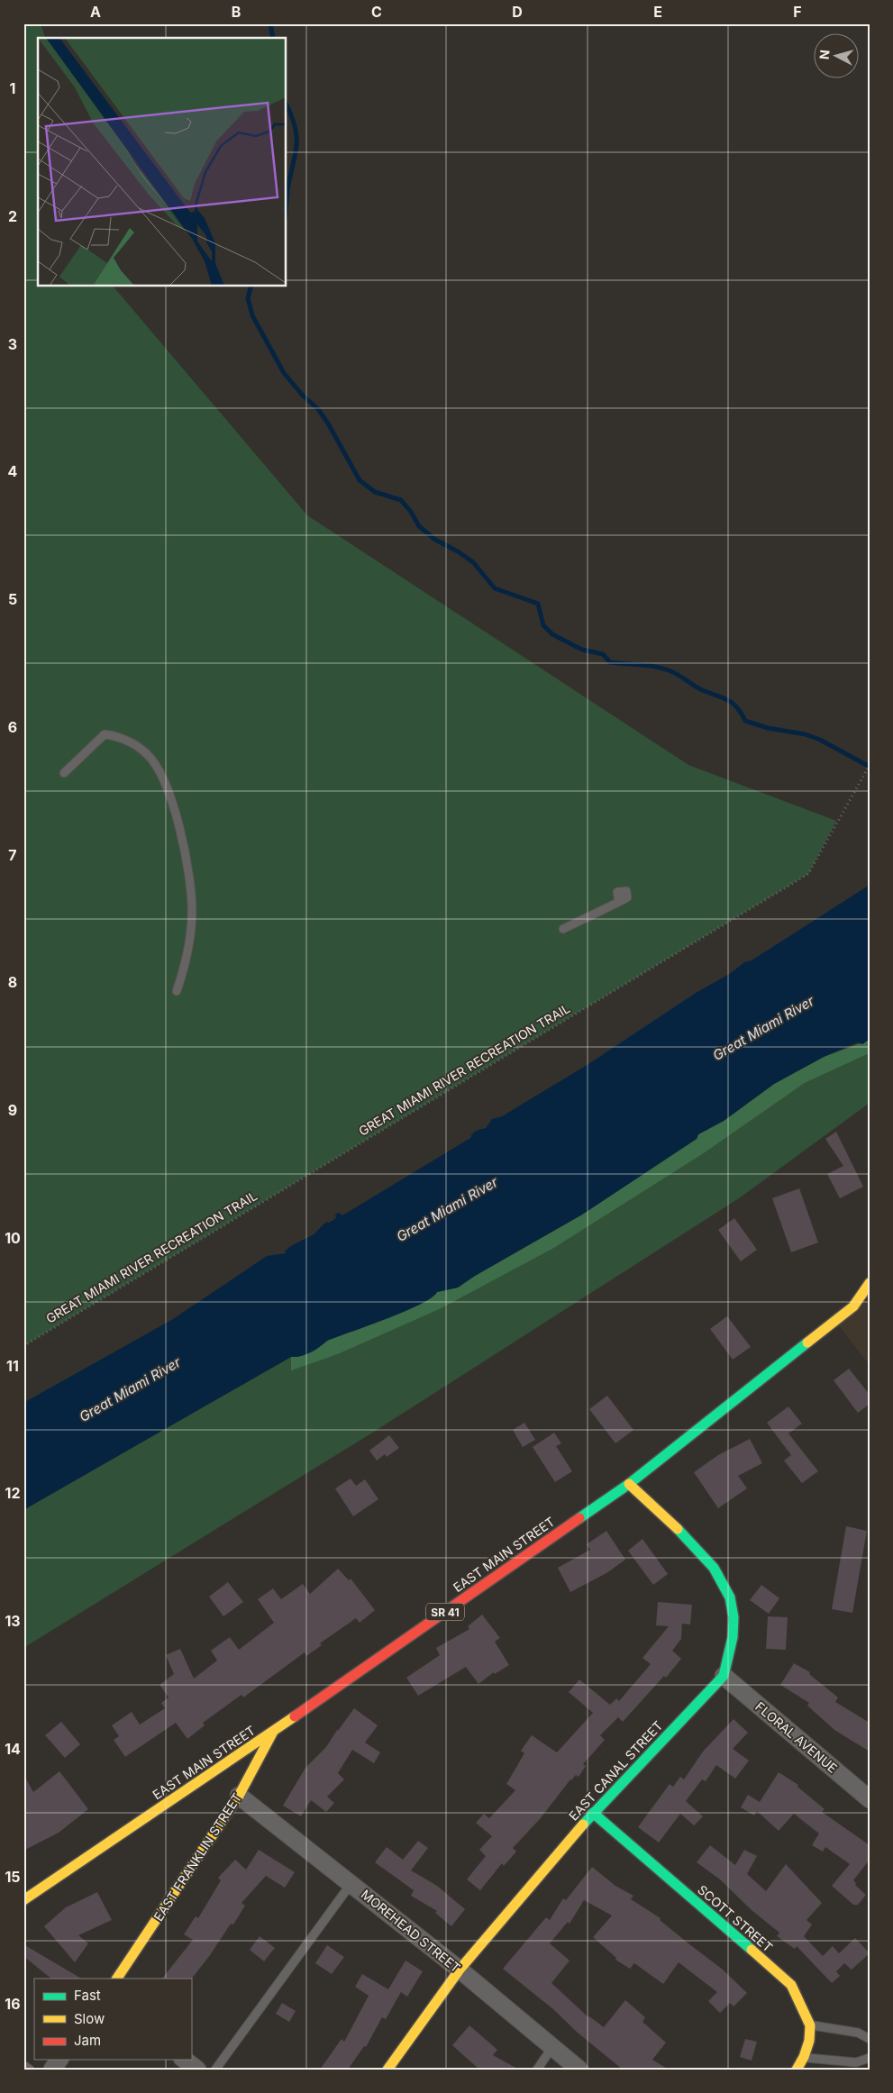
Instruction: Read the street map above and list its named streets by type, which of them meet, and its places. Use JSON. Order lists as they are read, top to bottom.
{
  "streets": {
    "street": [
      "EAST MAIN STREET",
      "SR 41",
      "FLORAL AVENUE",
      "EAST CANAL STREET",
      "EAST FRANKLIN STREET",
      "SCOTT STREET",
      "MOREHEAD STREET"
    ],
    "path": ["GREAT MIAMI RIVER RECREATION TRAIL"]
  },
  "crossings": [
    ["EAST MAIN STREET", "SR 41"],
    ["EAST MAIN STREET", "EAST CANAL STREET"],
    ["EAST MAIN STREET", "EAST FRANKLIN STREET"],
    ["FLORAL AVENUE", "EAST CANAL STREET"],
    ["EAST CANAL STREET", "SCOTT STREET"],
    ["EAST CANAL STREET", "MOREHEAD STREET"],
    ["EAST FRANKLIN STREET", "MOREHEAD STREET"]
  ],
  "water": ["Great Miami River"],
  "legend": ["Fast", "Slow", "Jam"],
  "north": "left",
  "grid": {
    "columns": [
      "A",
      "B",
      "C",
      "D",
      "E",
      "F"
    ],
    "rows": [
      "1",
      "2",
      "3",
      "4",
      "5",
      "6",
      "7",
      "8",
      "9",
      "10",
      "11",
      "12",
      "13",
      "14",
      "15",
      "16"
    ]
  }
}
